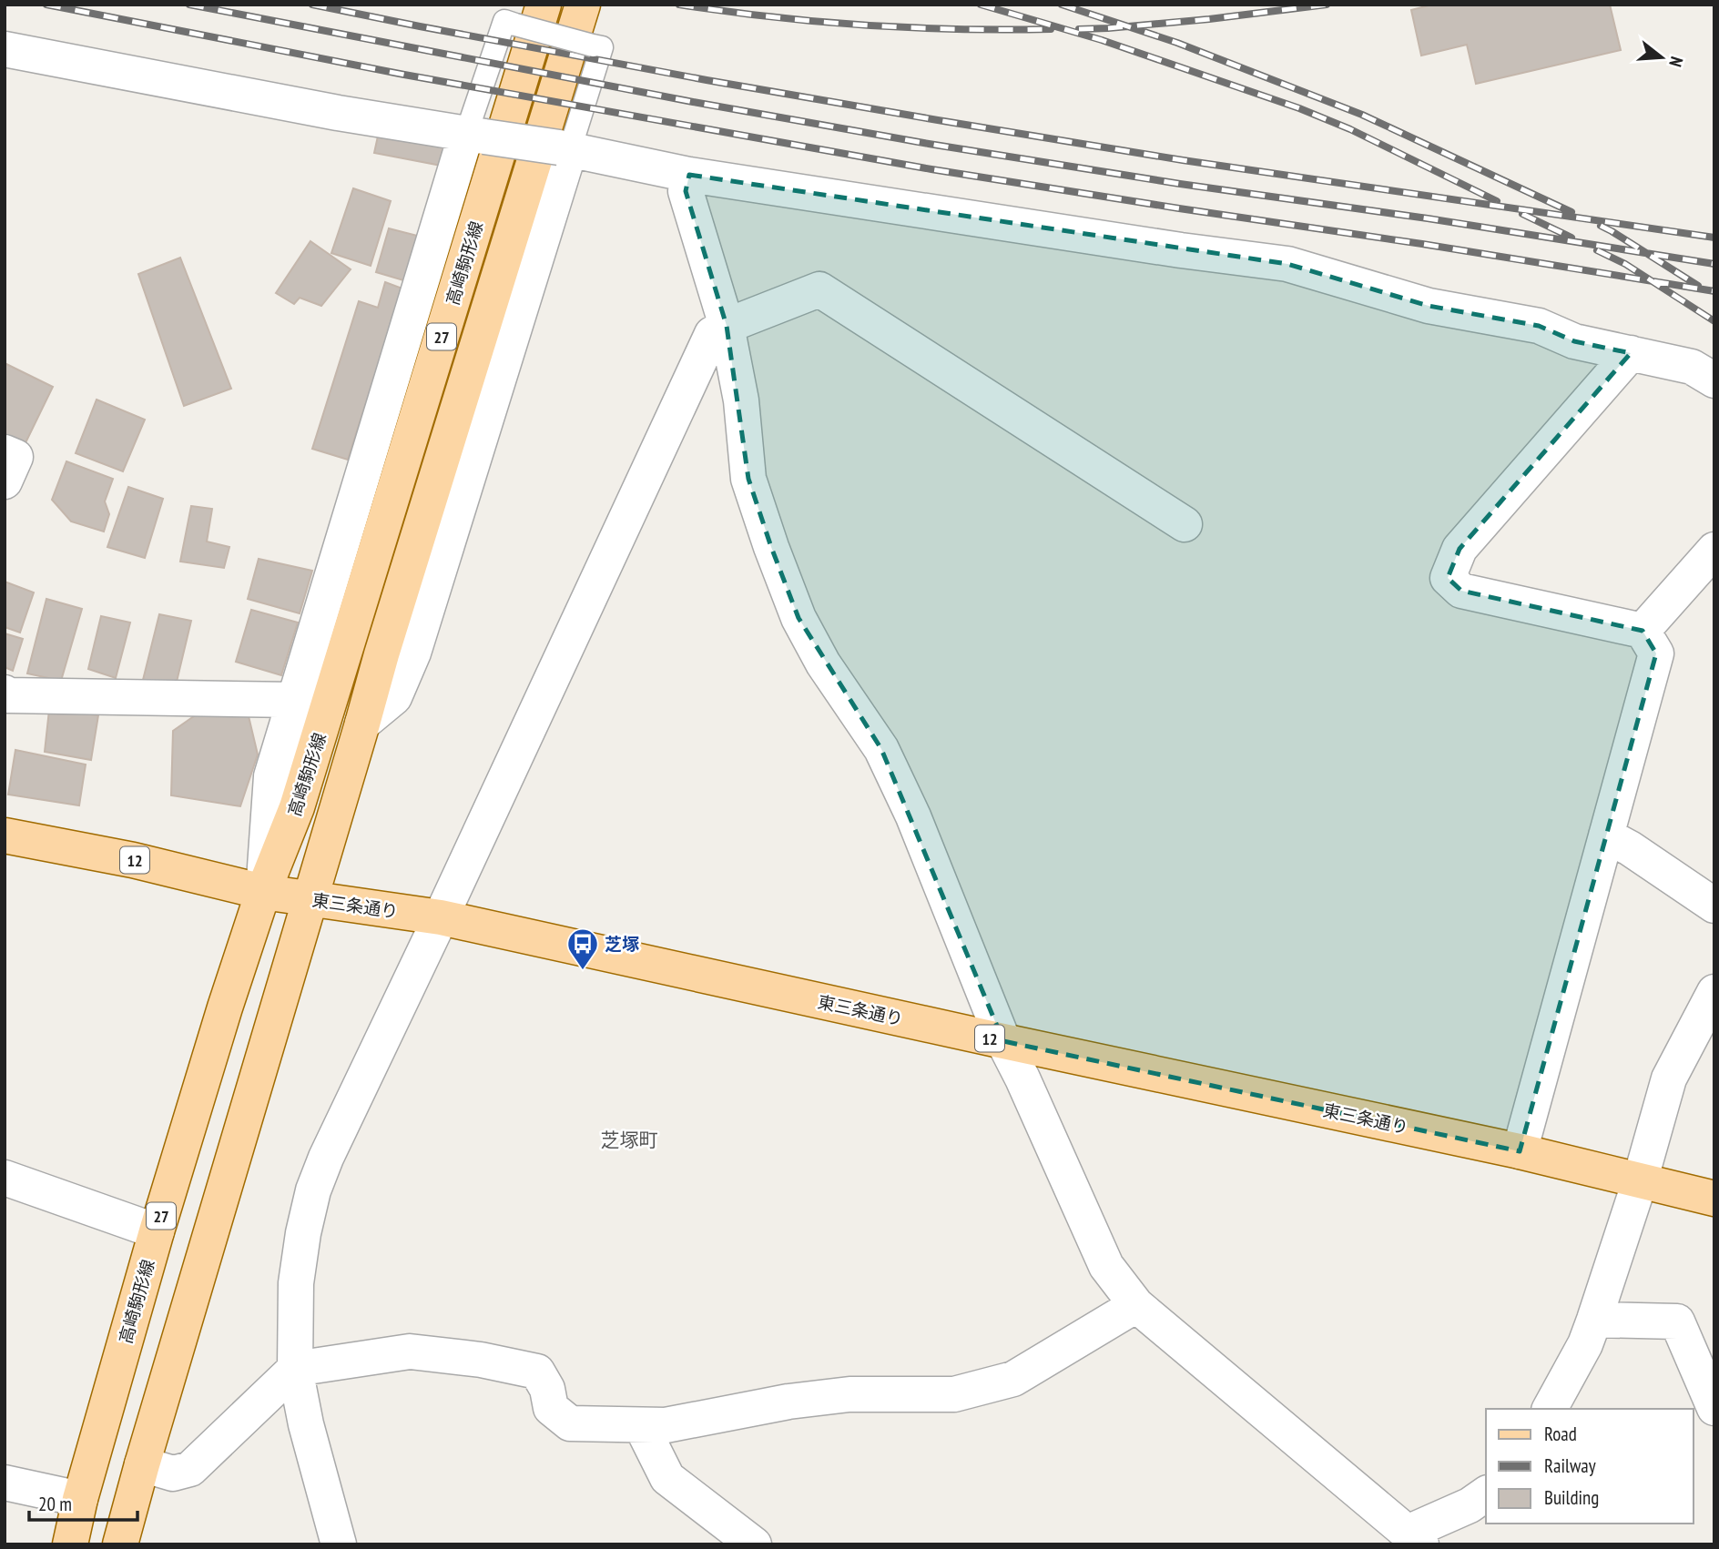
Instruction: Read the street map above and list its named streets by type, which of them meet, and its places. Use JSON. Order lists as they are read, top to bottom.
{
  "streets": {
    "main road": [
      "高崎駒形線",
      "27",
      "12",
      "東三条通り"
    ]
  },
  "crossings": [
    ["高崎駒形線", "東三条通り"]
  ],
  "districts": ["芝塚町"],
  "places": {
    "bus stop": ["芝塚"]
  },
  "legend": ["Road", "Railway", "Building"],
  "scale_bar": "20 m",
  "north": "right"
}
